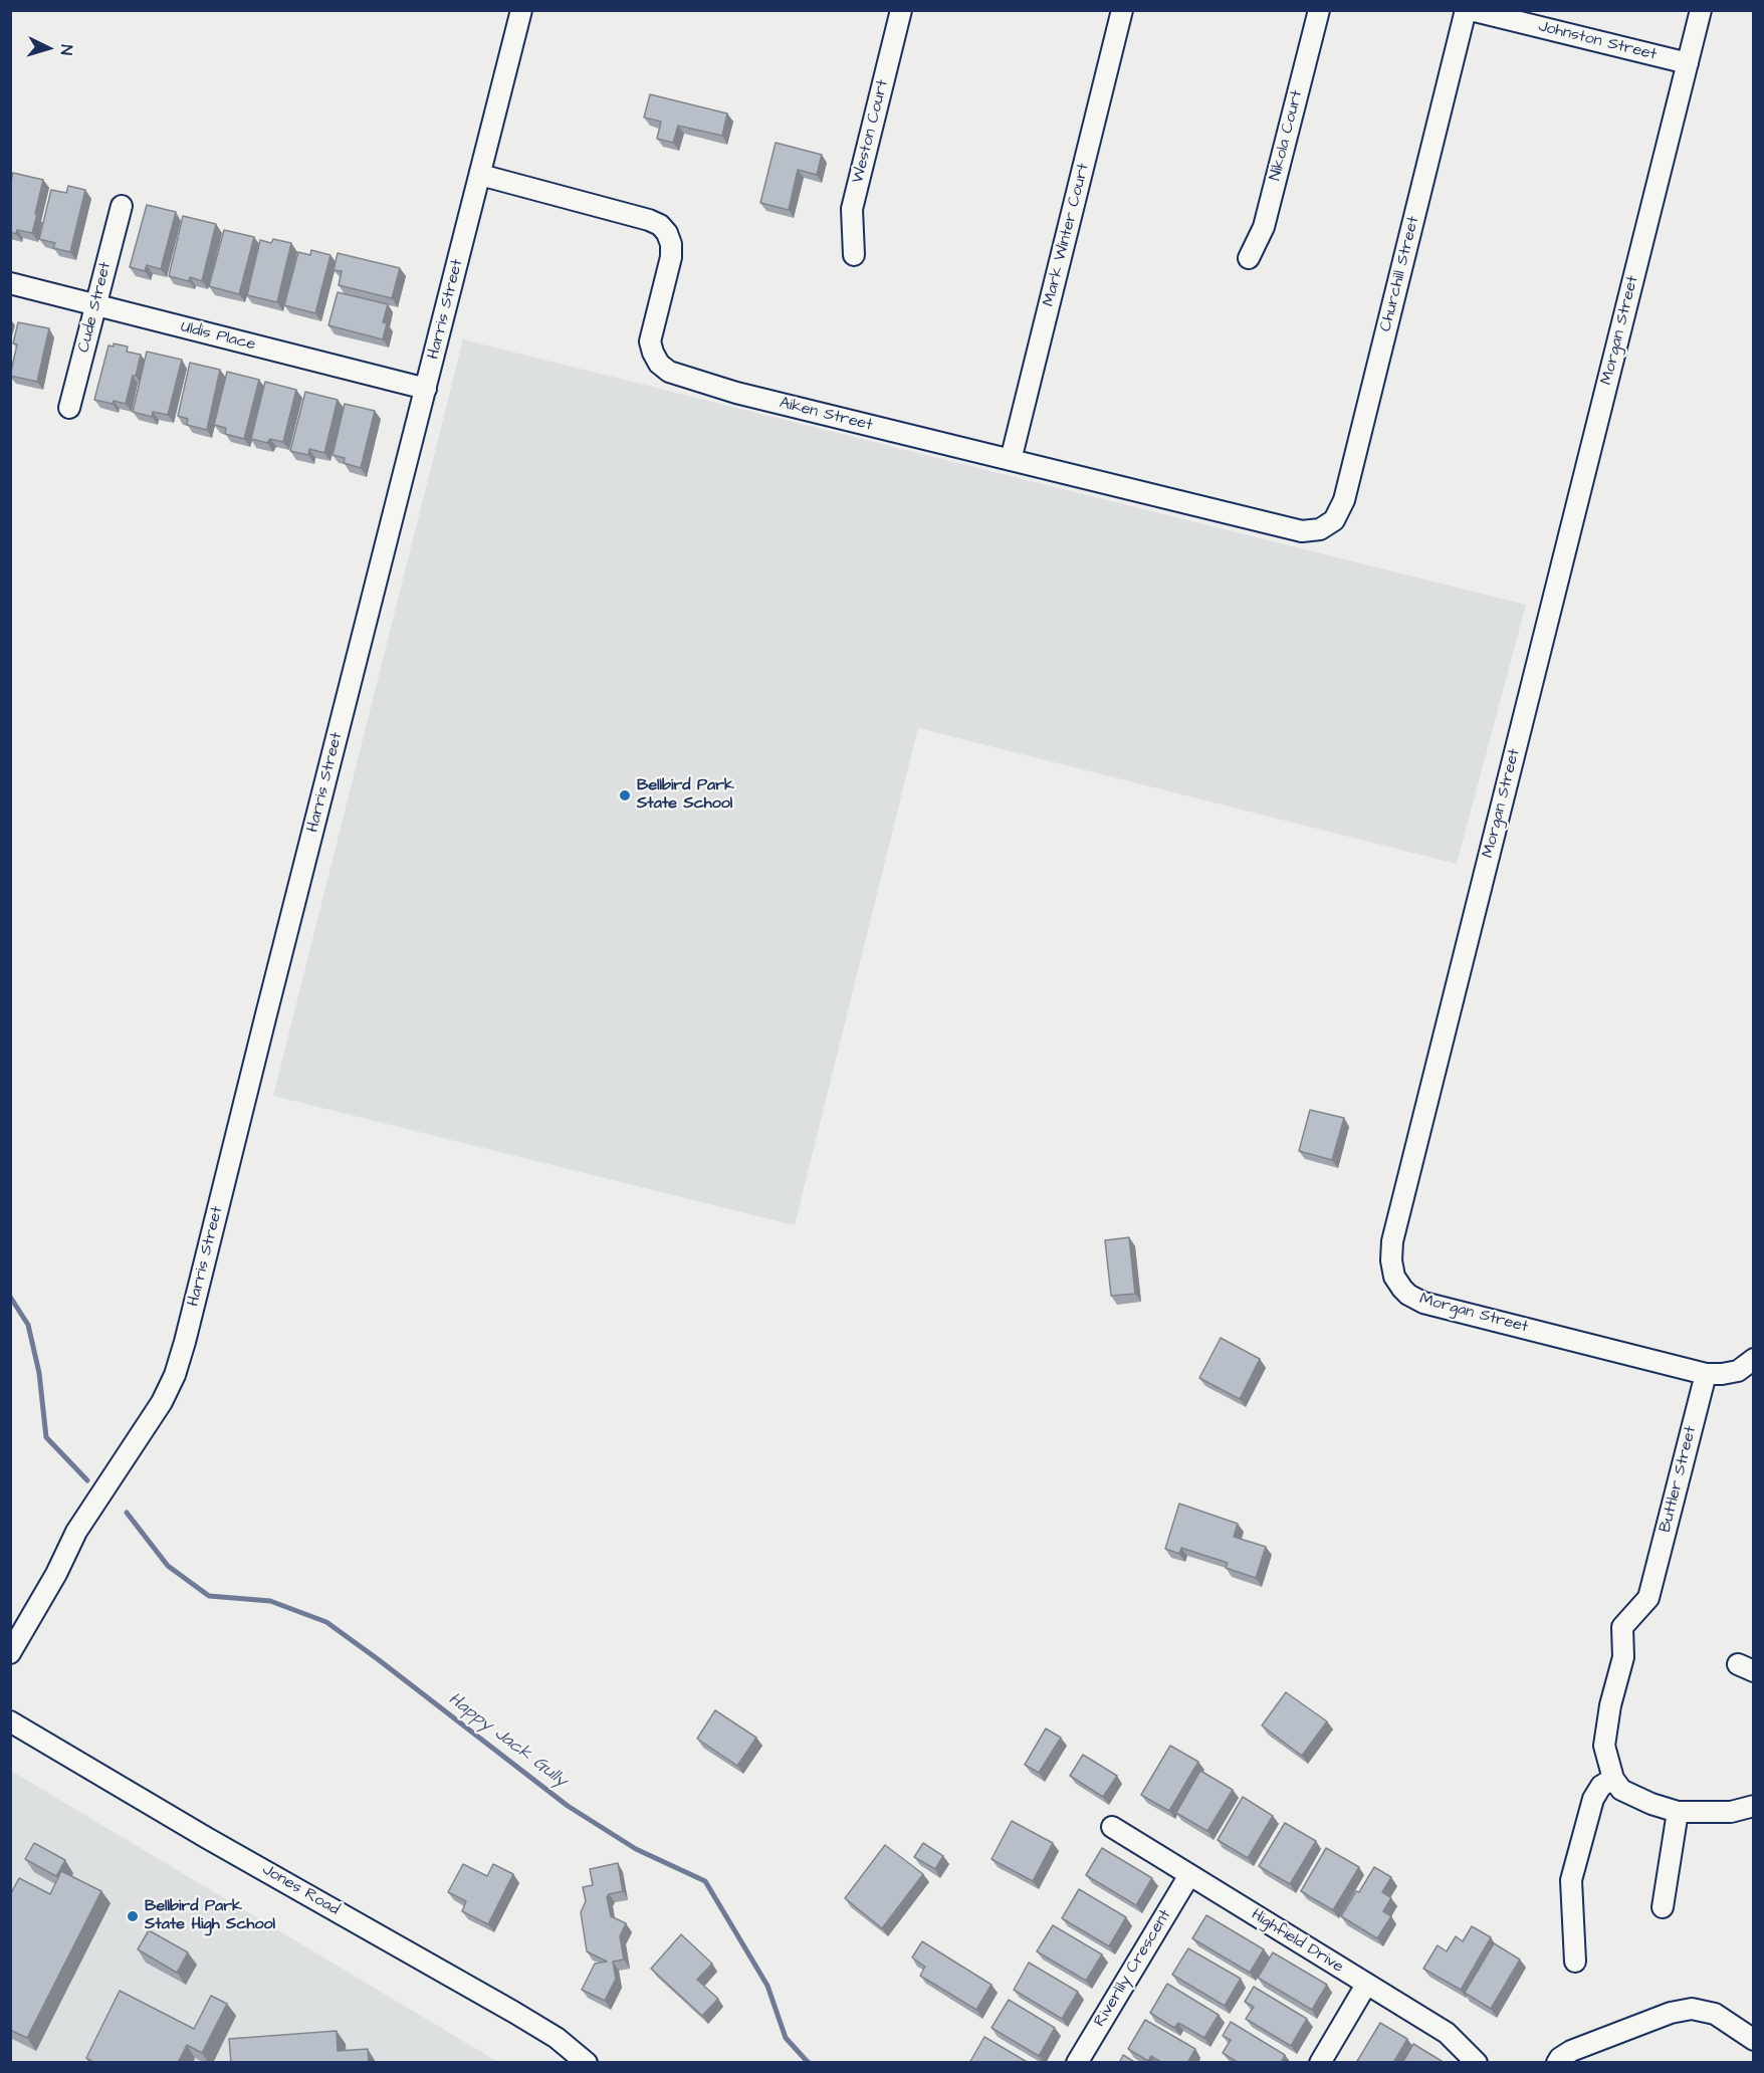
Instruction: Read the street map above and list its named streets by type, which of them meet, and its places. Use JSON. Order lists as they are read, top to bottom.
{
  "streets": {
    "street": [
      "Johnston Street",
      "Weston Court",
      "Nikola Court",
      "Mark Winter Court",
      "Churchill Street",
      "Cude Street",
      "Harris Street",
      "Morgan Street",
      "Uldis Place",
      "Aiken Street",
      "Buttler Street",
      "Jones Road",
      "Highfield Drive",
      "Riverlily Crescent"
    ]
  },
  "crossings": [
    ["Johnston Street", "Morgan Street"],
    ["Mark Winter Court", "Aiken Street"],
    ["Churchill Street", "Aiken Street"],
    ["Cude Street", "Uldis Place"],
    ["Harris Street", "Uldis Place"],
    ["Harris Street", "Aiken Street"],
    ["Morgan Street", "Buttler Street"],
    ["Highfield Drive", "Riverlily Crescent"]
  ],
  "water": ["Happy Jack Gully"],
  "places": ["Bellbird Park State School", "Bellbird Park State High School"],
  "north": "right"
}
